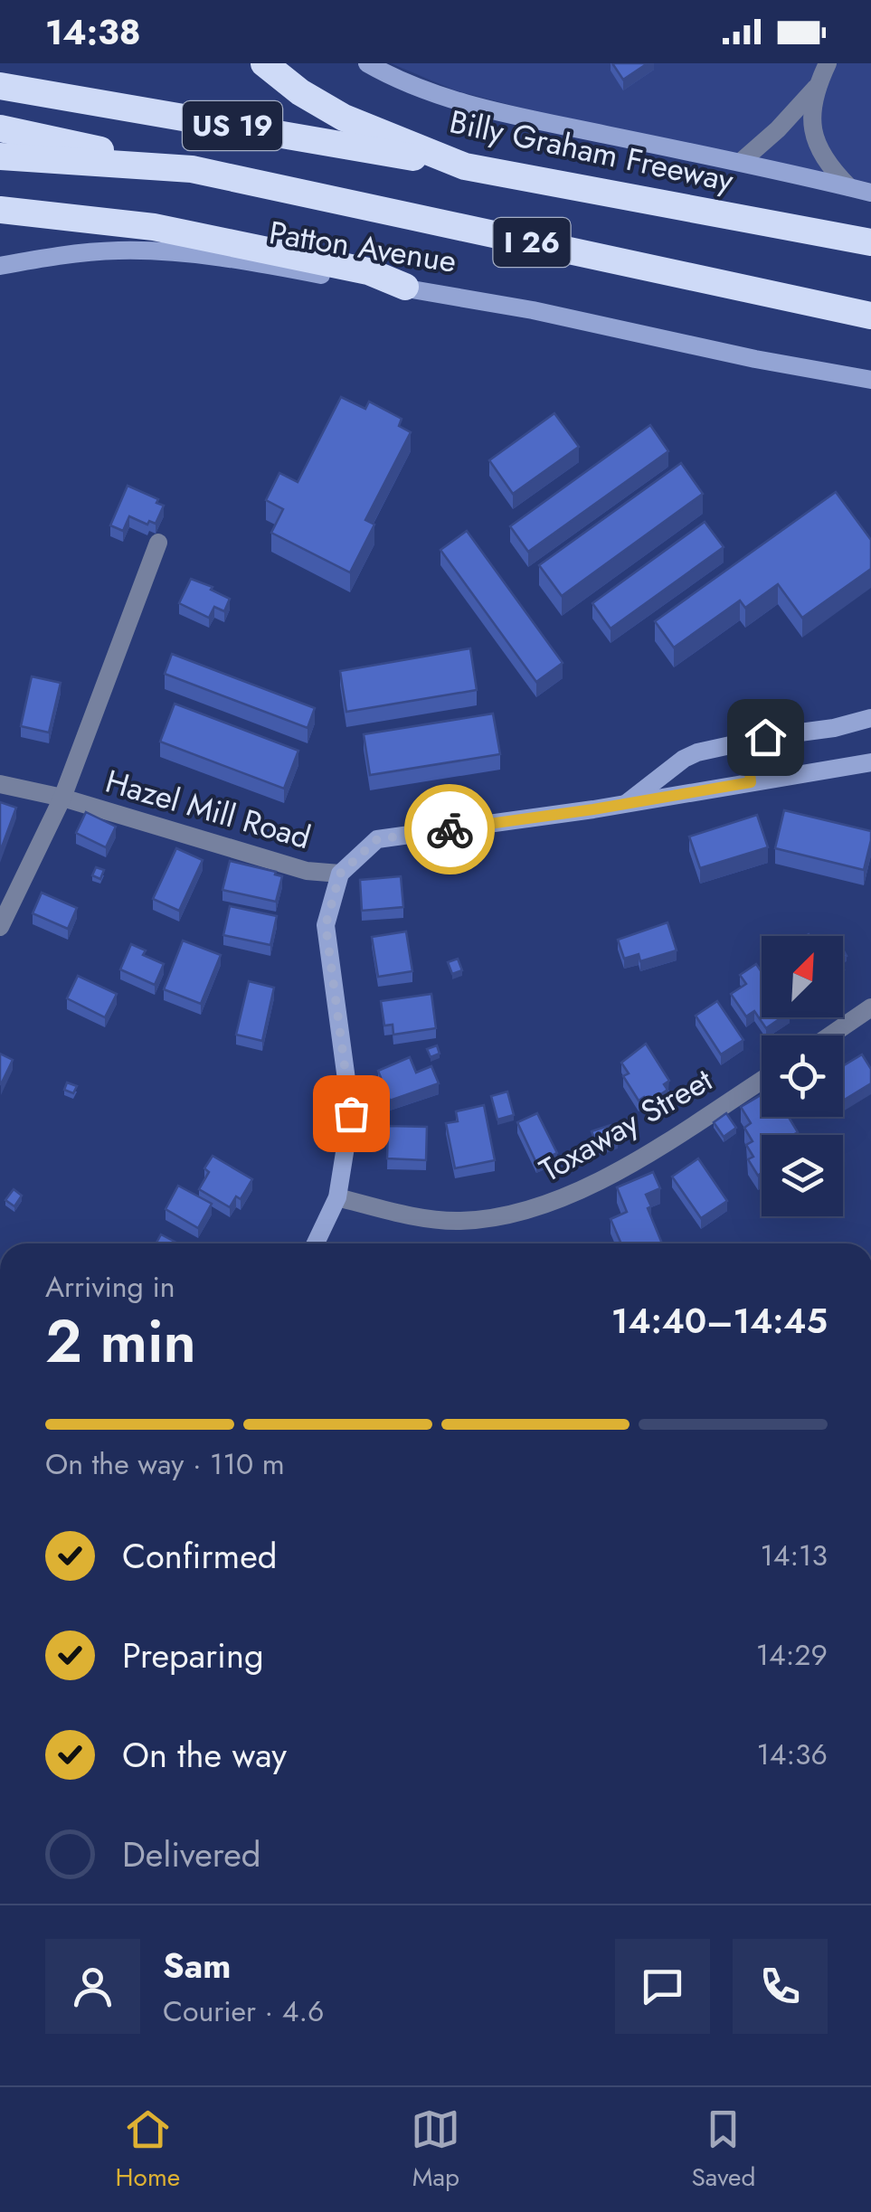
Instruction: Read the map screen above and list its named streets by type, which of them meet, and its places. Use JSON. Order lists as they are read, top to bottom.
{
  "streets": {
    "highway": ["US 19", "Billy Graham Freeway", "I 26"],
    "street": ["Patton Avenue", "Hazel Mill Road", "Toxaway Street"]
  },
  "crossings": [
    ["US 19", "Billy Graham Freeway"],
    ["US 19", "I 26"]
  ],
  "north": "top right",
  "page": {
    "status": "14:38",
    "heading": ["2 min", "Arriving in", "14:40–14:45"],
    "panel": ["Sam", "Courier · 4.6"],
    "bar": "On the way · 110 m",
    "list": [
      ["Confirmed", "14:13"],
      ["Preparing", "14:29"],
      ["On the way", "14:36"],
      "Delivered"
    ],
    "tabs": ["Home", "Map", "Saved"]
  }
}
